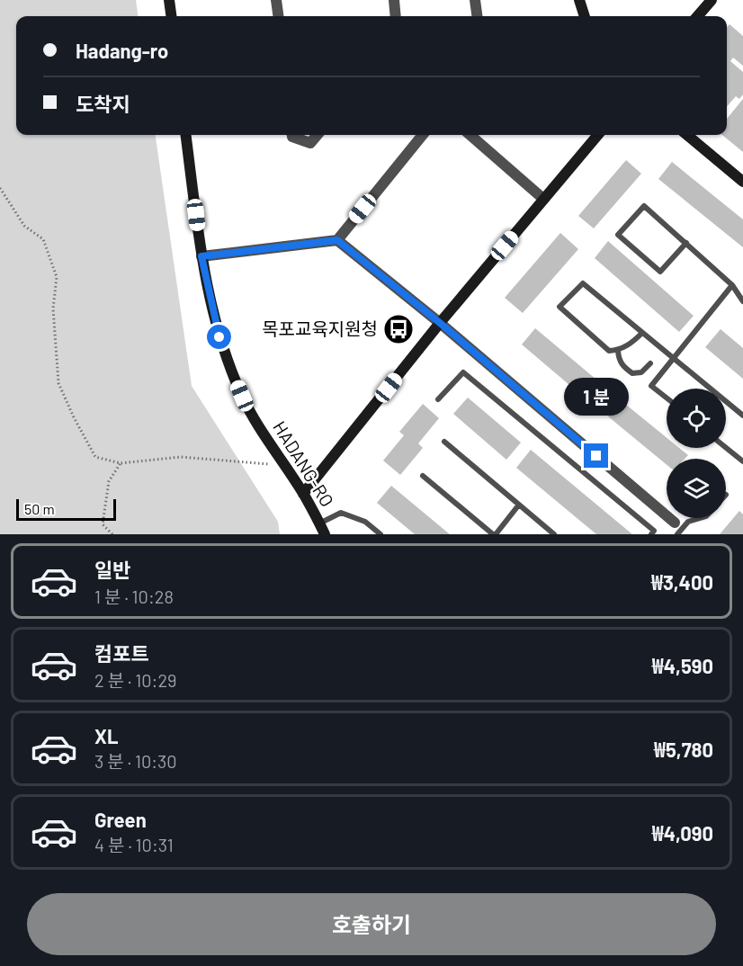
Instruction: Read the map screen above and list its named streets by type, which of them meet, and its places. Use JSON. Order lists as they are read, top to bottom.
{
  "streets": {
    "street": ["HADANG-RO"]
  },
  "places": {
    "bus stop": ["목포교육지원청"]
  },
  "scale_bar": "50 m",
  "page": {
    "banner": ["Hadang-ro", "도착지"],
    "bubble": "1 분",
    "scale": "50 m",
    "list": [
      {
        "name": "일반",
        "note": "1 분 · 10:28",
        "value": "₩3,400"
      },
      {
        "name": "컴포트",
        "note": "2 분 · 10:29",
        "value": "₩4,590"
      },
      {
        "name": "XL",
        "note": "3 분 · 10:30",
        "value": "₩5,780"
      },
      {
        "name": "Green",
        "note": "4 분 · 10:31",
        "value": "₩4,090"
      }
    ],
    "buttons": "호출하기"
  }
}
